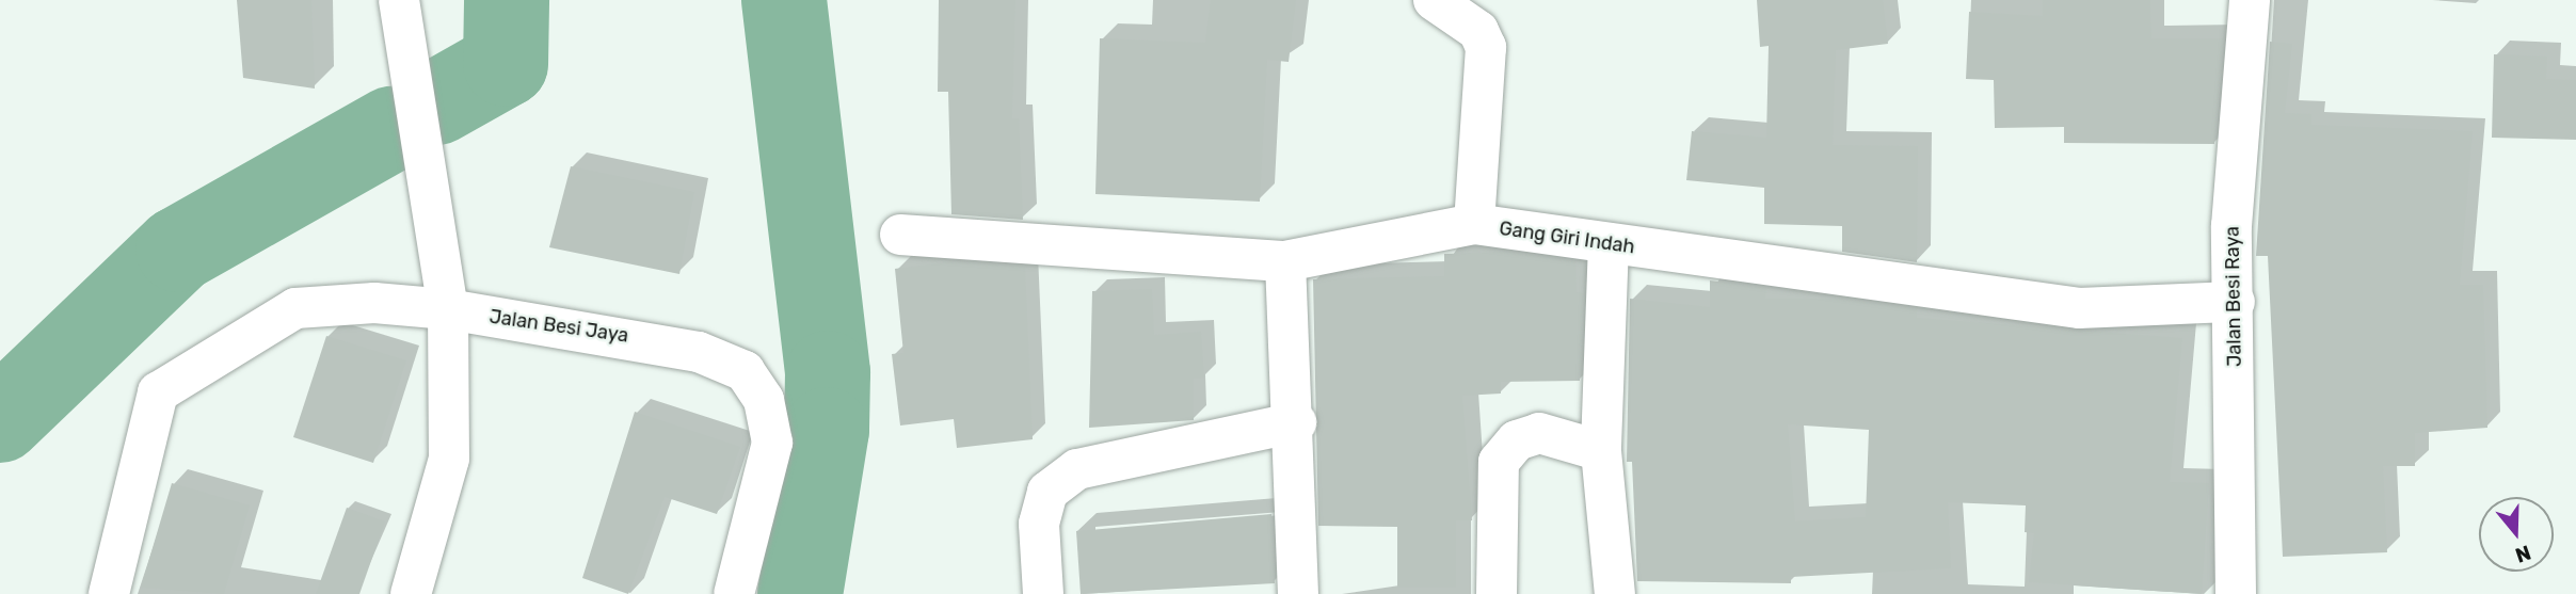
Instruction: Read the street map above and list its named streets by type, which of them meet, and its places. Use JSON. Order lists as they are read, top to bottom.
{
  "streets": {
    "street": ["Gang Giri Indah", "Jalan Besi Raya", "Jalan Besi Jaya"]
  },
  "crossings": [
    ["Gang Giri Indah", "Jalan Besi Raya"]
  ],
  "north": "bottom"
}
